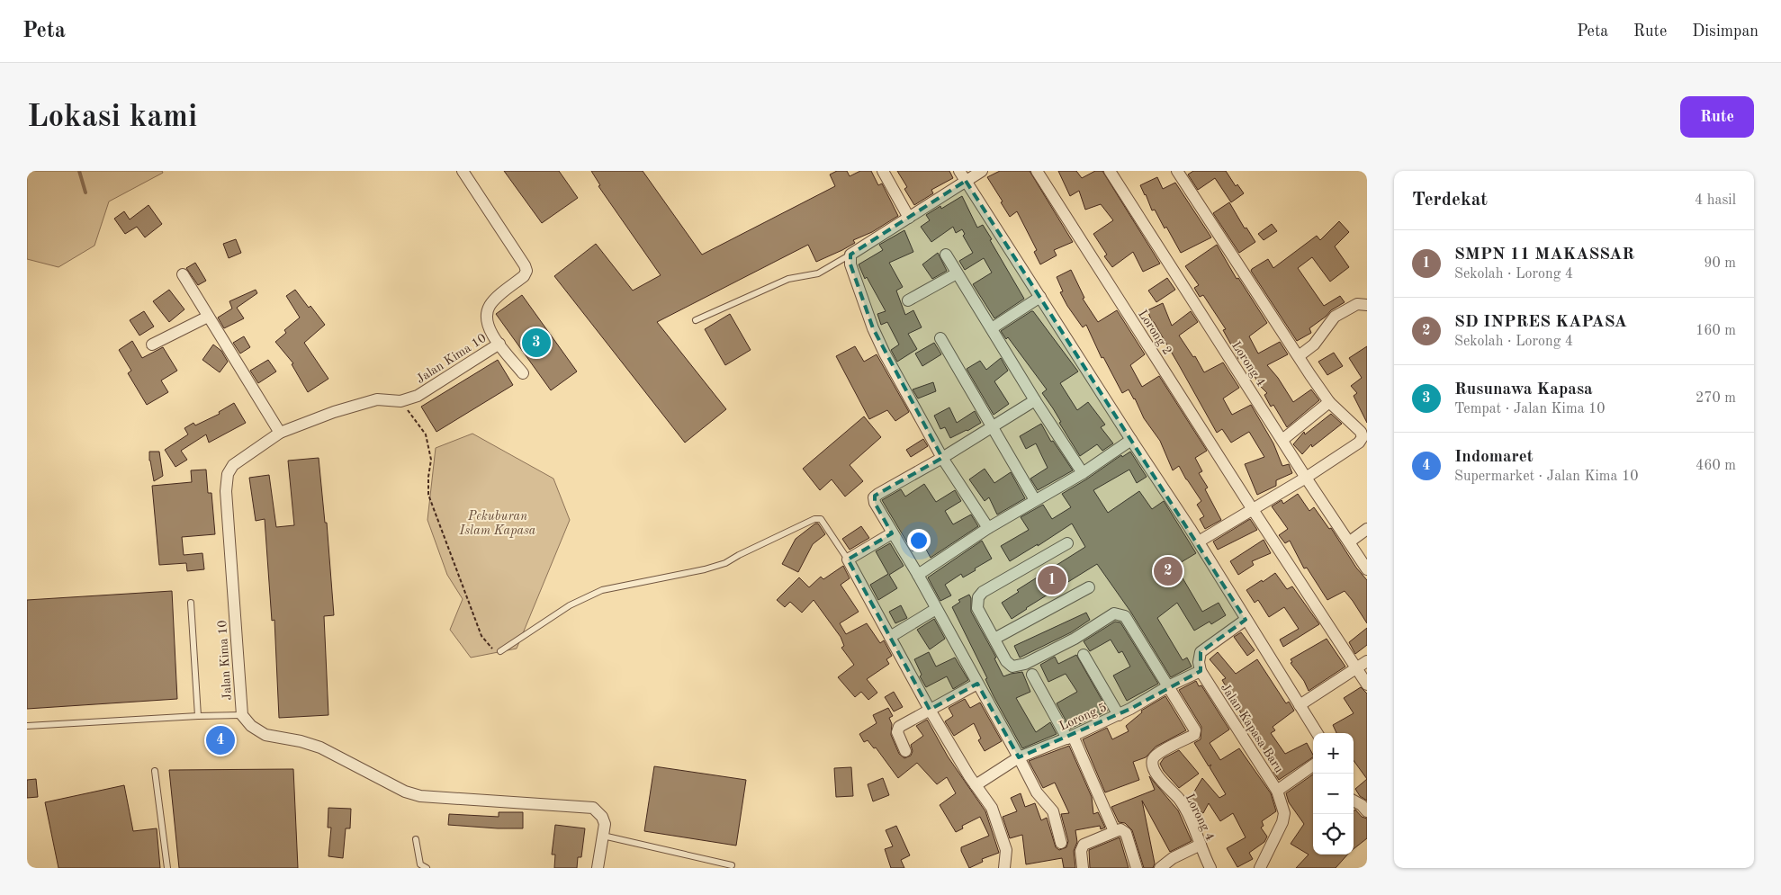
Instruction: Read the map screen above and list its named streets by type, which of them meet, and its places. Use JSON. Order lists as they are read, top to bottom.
{
  "streets": {
    "street": [
      "Lorong 2",
      "Jalan Kima 10",
      "Lorong 4",
      "Lorong 5",
      "Jalan Kapasa Baru"
    ]
  },
  "crossings": [
    ["Lorong 4", "Lorong 5"],
    ["Lorong 5", "Jalan Kapasa Baru"]
  ],
  "parks": ["Pekuburan Islam Kapasa"],
  "page": {
    "header": "Peta",
    "nav": ["Peta", "Rute", "Disimpan"],
    "buttons": "Rute",
    "title": "Lokasi kami",
    "heading": ["Terdekat", "4 hasil"],
    "list": [
      {
        "mark": "1",
        "name": "SMPN 11 MAKASSAR",
        "note": "Sekolah · Lorong 4",
        "value": "90 m"
      },
      {
        "mark": "2",
        "name": "SD INPRES KAPASA",
        "note": "Sekolah · Lorong 4",
        "value": "160 m"
      },
      {
        "mark": "3",
        "name": "Rusunawa Kapasa",
        "note": "Tempat · Jalan Kima 10",
        "value": "270 m"
      },
      {
        "mark": "4",
        "name": "Indomaret",
        "note": "Supermarket · Jalan Kima 10",
        "value": "460 m"
      }
    ],
    "pins": [
      "3",
      "2",
      "1",
      "4"
    ],
    "map_buttons": ["+", "−"]
  }
}
